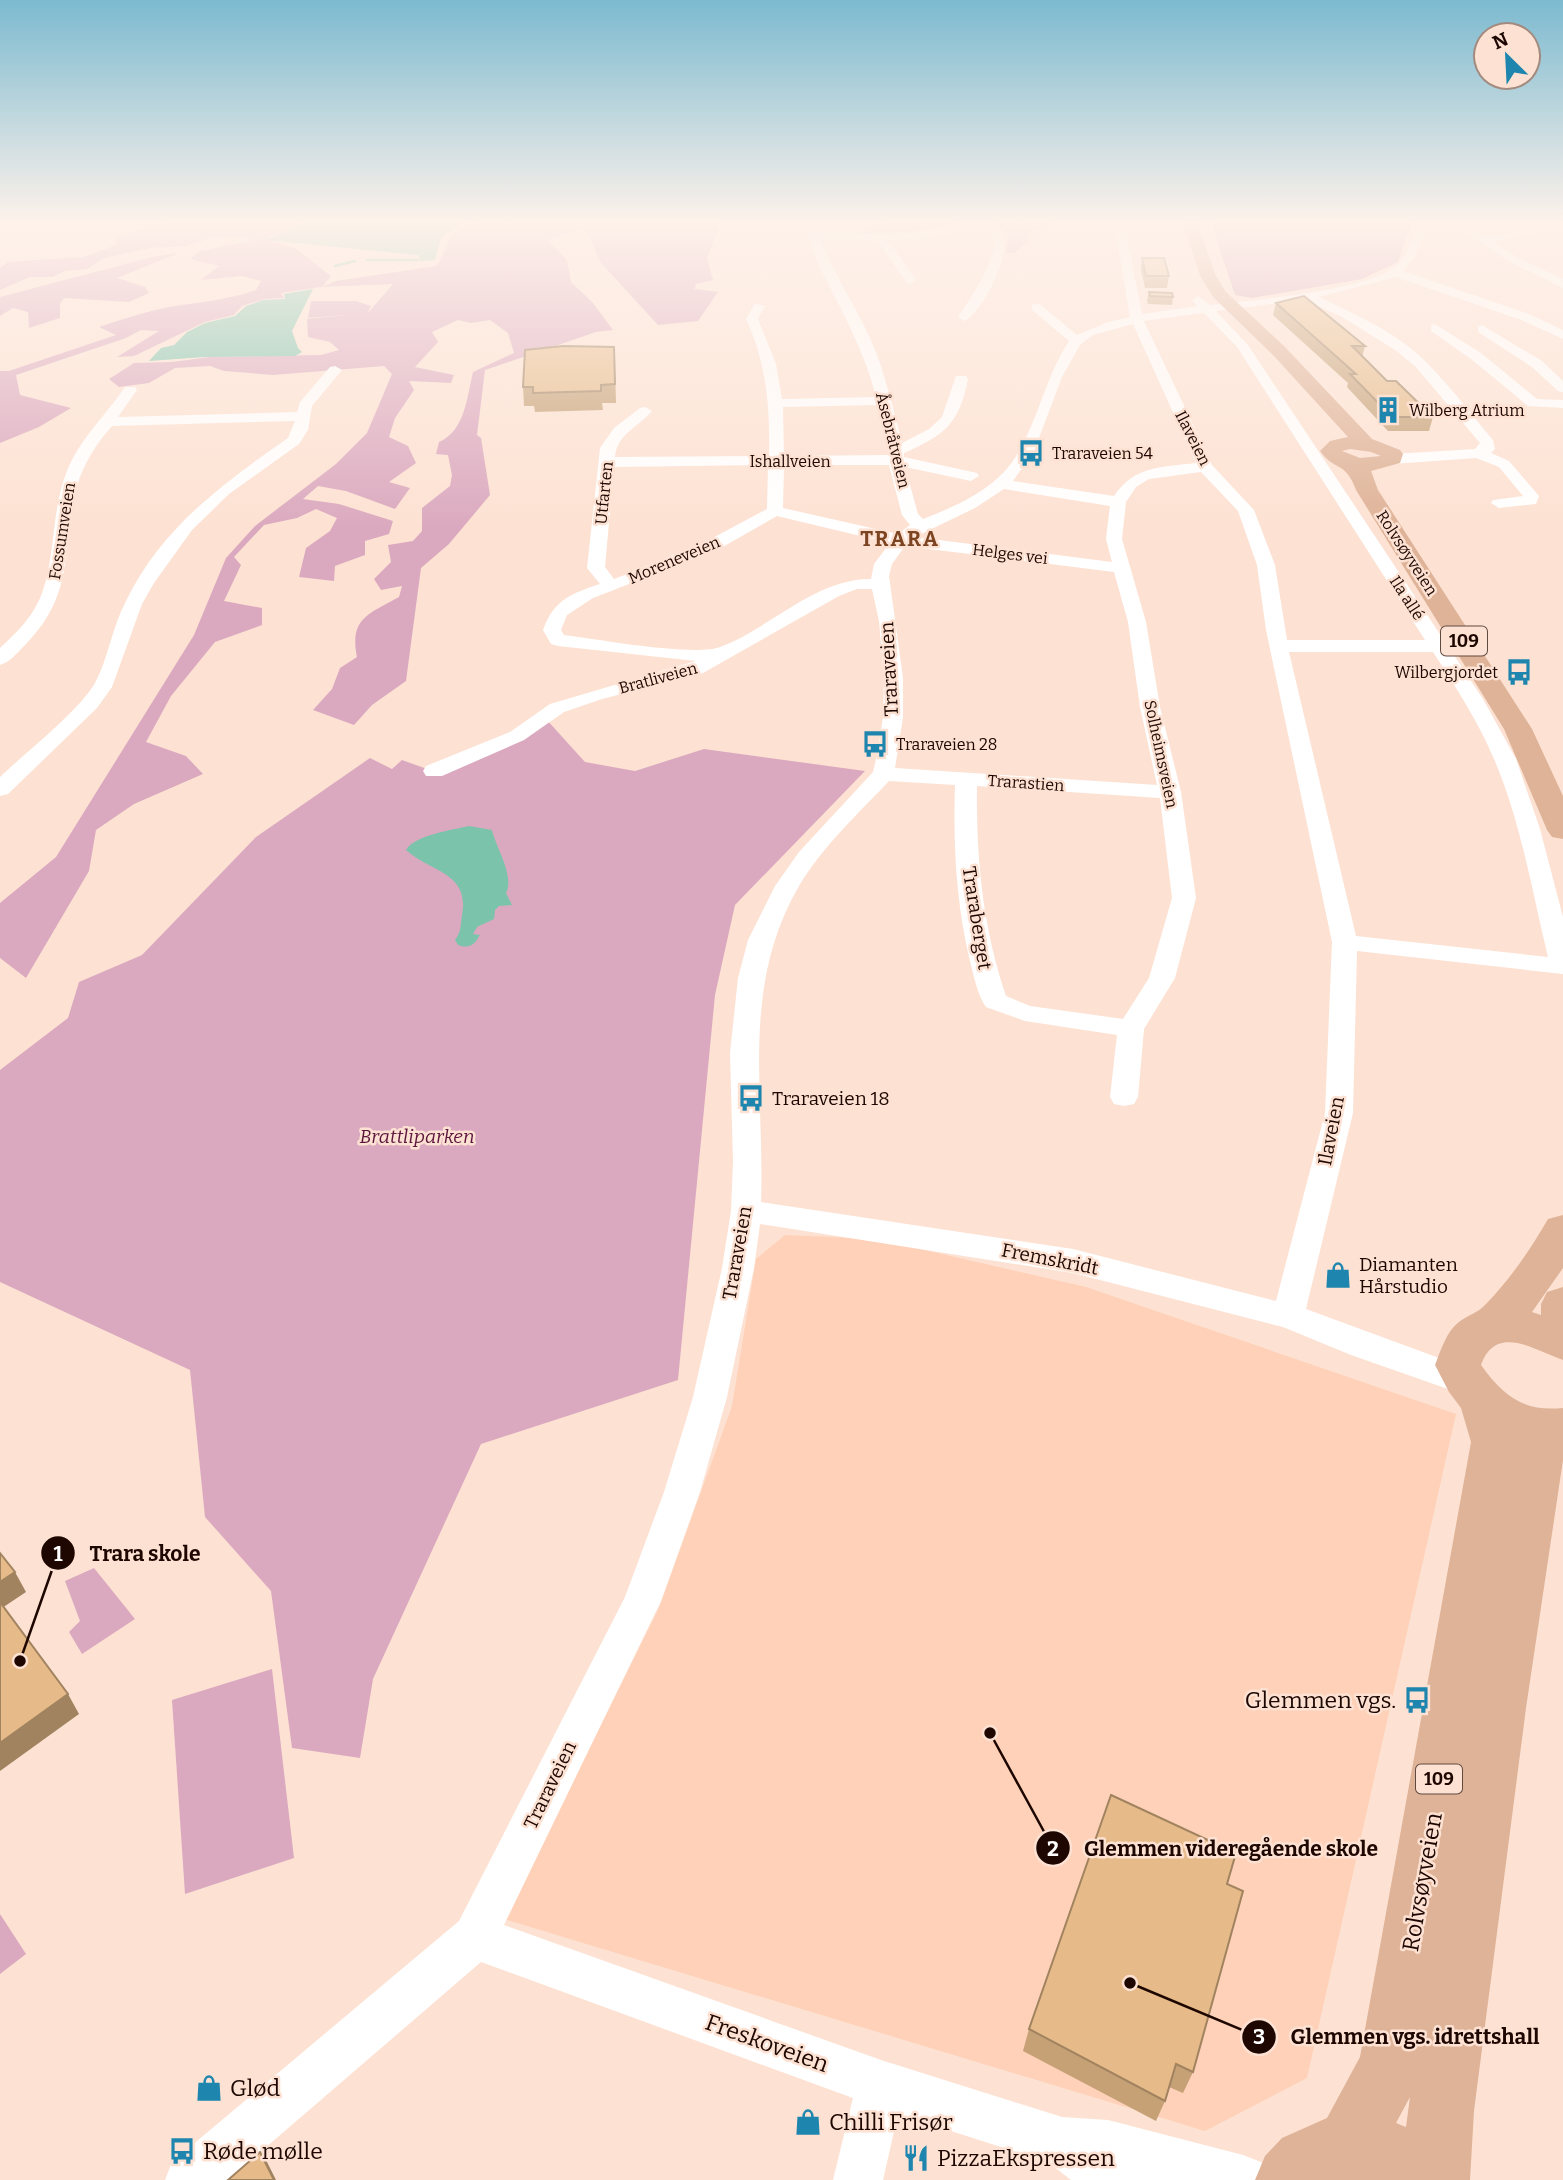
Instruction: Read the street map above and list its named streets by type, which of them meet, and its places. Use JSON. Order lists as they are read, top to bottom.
{
  "streets": {
    "main road": ["Rolvsøyveien", "109"],
    "street": [
      "Ilaveien",
      "Åsebråtveien",
      "Ishallveien",
      "Utfarten",
      "Fossumveien",
      "Helges vei",
      "Moreneveien",
      "Ila allé",
      "Traraveien",
      "Bratliveien",
      "Solheimsveien",
      "Trarastien",
      "Traraberget",
      "Fremskridt",
      "Freskoveien"
    ]
  },
  "crossings": [
    ["Ilaveien", "Ila allé"],
    ["Ilaveien", "Fremskridt"],
    ["Åsebråtveien", "Ishallveien"],
    ["Ishallveien", "Utfarten"],
    ["Utfarten", "Moreneveien"],
    ["Rolvsøyveien", "109"],
    ["Rolvsøyveien", "Fremskridt"],
    ["Helges vei", "Moreneveien"],
    ["Helges vei", "Solheimsveien"],
    ["Moreneveien", "Bratliveien"],
    ["109", "Fremskridt"],
    ["Traraveien", "Bratliveien"],
    ["Traraveien", "Trarastien"],
    ["Traraveien", "Fremskridt"],
    ["Traraveien", "Freskoveien"],
    ["Solheimsveien", "Trarastien"],
    ["Solheimsveien", "Traraberget"],
    ["Trarastien", "Traraberget"]
  ],
  "districts": ["TRARA"],
  "parks": ["Brattliparken"],
  "places": {
    "building": ["Wilberg Atrium"],
    "bus stop": [
      "Traraveien 54",
      "Wilbergjordet",
      "Traraveien 28",
      "Traraveien 18",
      "Glemmen vgs.",
      "Røde mølle"
    ],
    "shop": ["Diamanten Hårstudio", "Glød", "Chilli Frisør"],
    "other": ["Trara skole", "Glemmen videregående skole", "Glemmen vgs. idrettshall"],
    "restaurant": ["PizzaEkspressen"]
  },
  "north": "top left"
}
